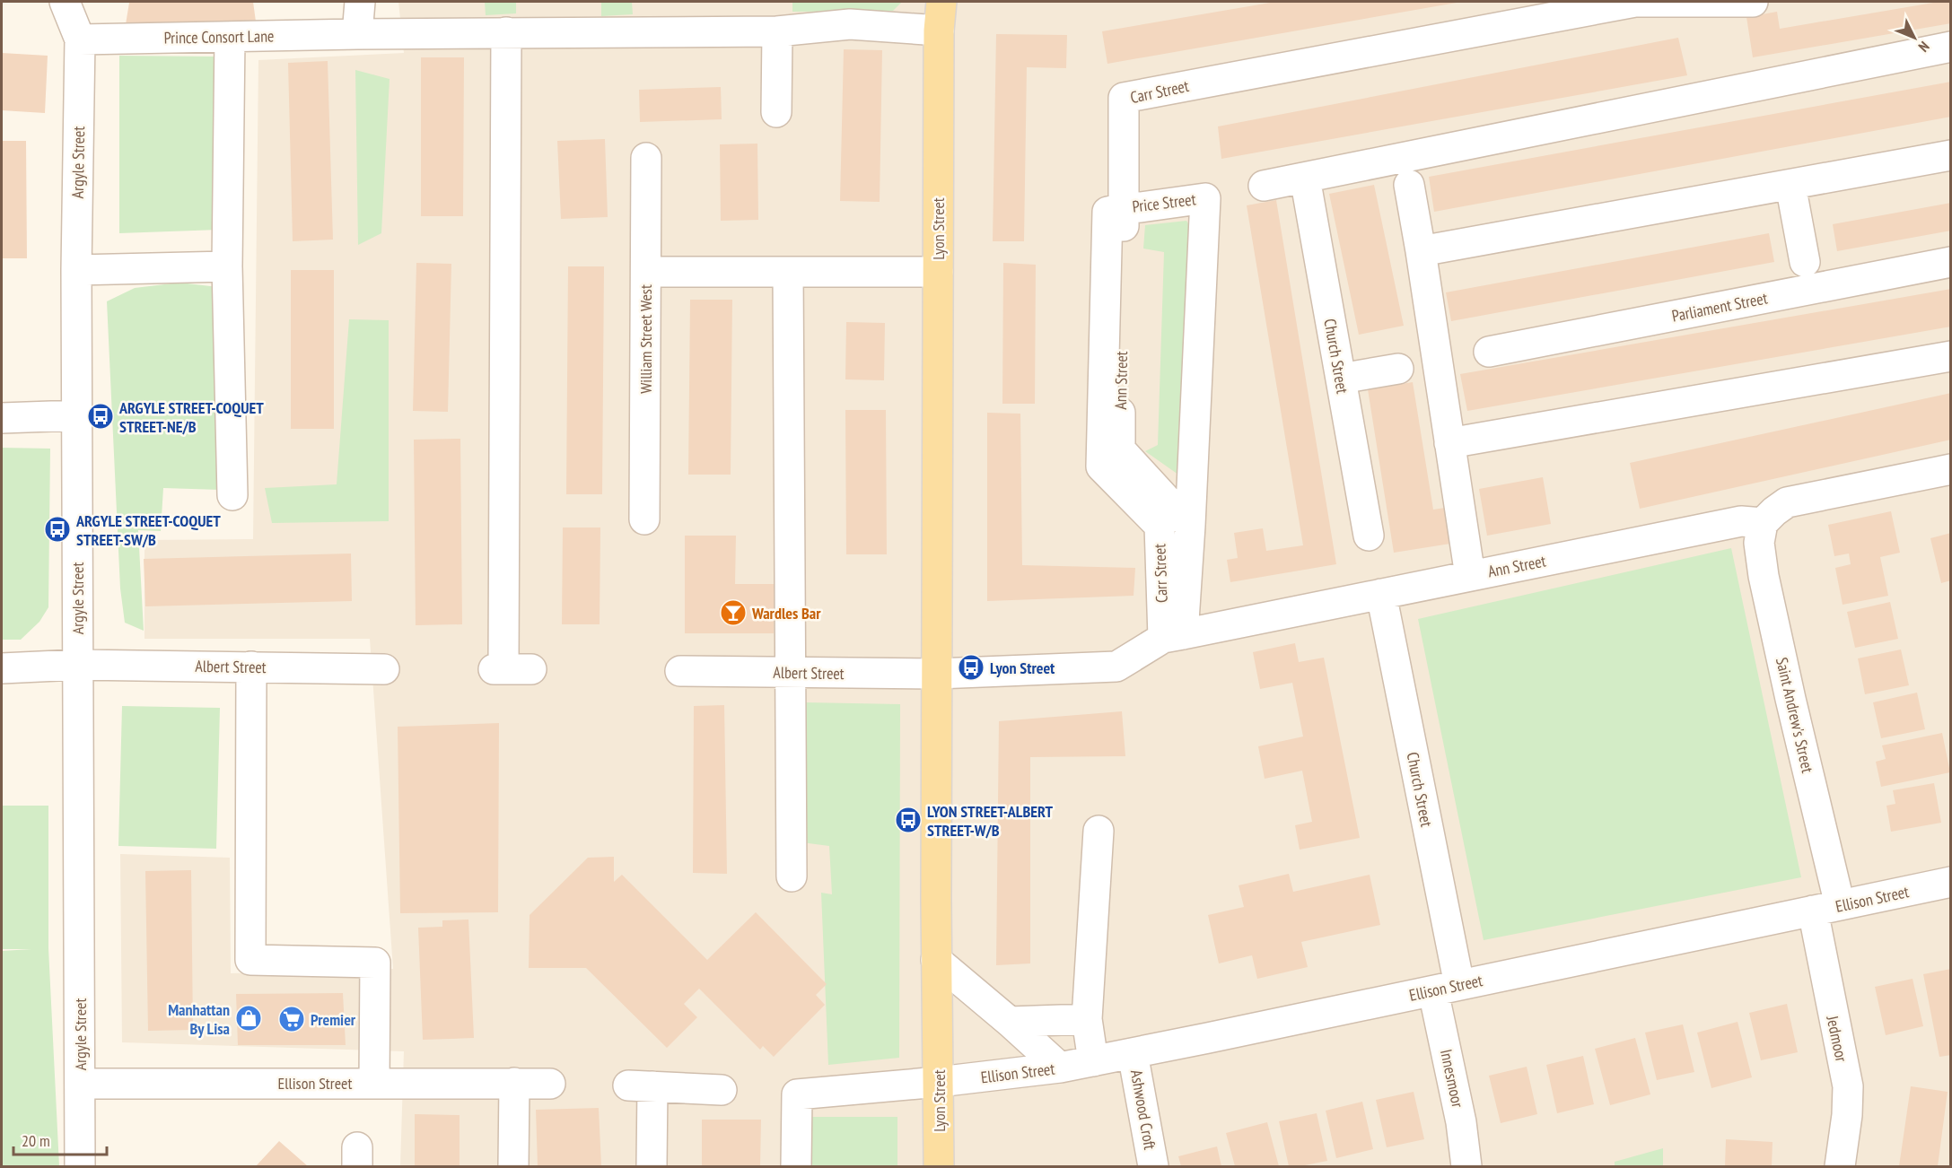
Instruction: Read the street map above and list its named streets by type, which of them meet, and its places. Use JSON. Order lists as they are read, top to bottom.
{
  "streets": {
    "main road": ["Lyon Street"],
    "street": [
      "Prince Consort Lane",
      "Carr Street",
      "Argyle Street",
      "Price Street",
      "Parliament Street",
      "William Street West",
      "Church Street",
      "Ann Street",
      "Albert Street",
      "Saint Andrew's Street",
      "Ellison Street",
      "Jedmoor",
      "Innesmoor",
      "Ashwood Croft"
    ]
  },
  "crossings": [
    ["Prince Consort Lane", "Argyle Street"],
    ["Prince Consort Lane", "Lyon Street"],
    ["Carr Street", "Price Street"],
    ["Carr Street", "Ann Street"],
    ["Carr Street", "Albert Street"],
    ["Argyle Street", "Albert Street"],
    ["Argyle Street", "Ellison Street"],
    ["Price Street", "Ann Street"],
    ["Lyon Street", "Albert Street"],
    ["Lyon Street", "Ellison Street"],
    ["Church Street", "Ann Street"],
    ["Church Street", "Ellison Street"],
    ["Church Street", "Innesmoor"],
    ["Ann Street", "Albert Street"],
    ["Ann Street", "Saint Andrew's Street"],
    ["Saint Andrew's Street", "Ellison Street"],
    ["Saint Andrew's Street", "Jedmoor"],
    ["Ellison Street", "Jedmoor"],
    ["Ellison Street", "Innesmoor"],
    ["Ellison Street", "Ashwood Croft"]
  ],
  "places": {
    "bus stop": [
      "ARGYLE STREET-COQUET STREET-NE/B",
      "ARGYLE STREET-COQUET STREET-SW/B",
      "Lyon Street",
      "LYON STREET-ALBERT STREET-W/B"
    ],
    "bar": ["Wardles Bar"],
    "shop": ["Manhattan By Lisa"],
    "supermarket": ["Premier"]
  },
  "scale_bar": "20 m",
  "north": "bottom right"
}
